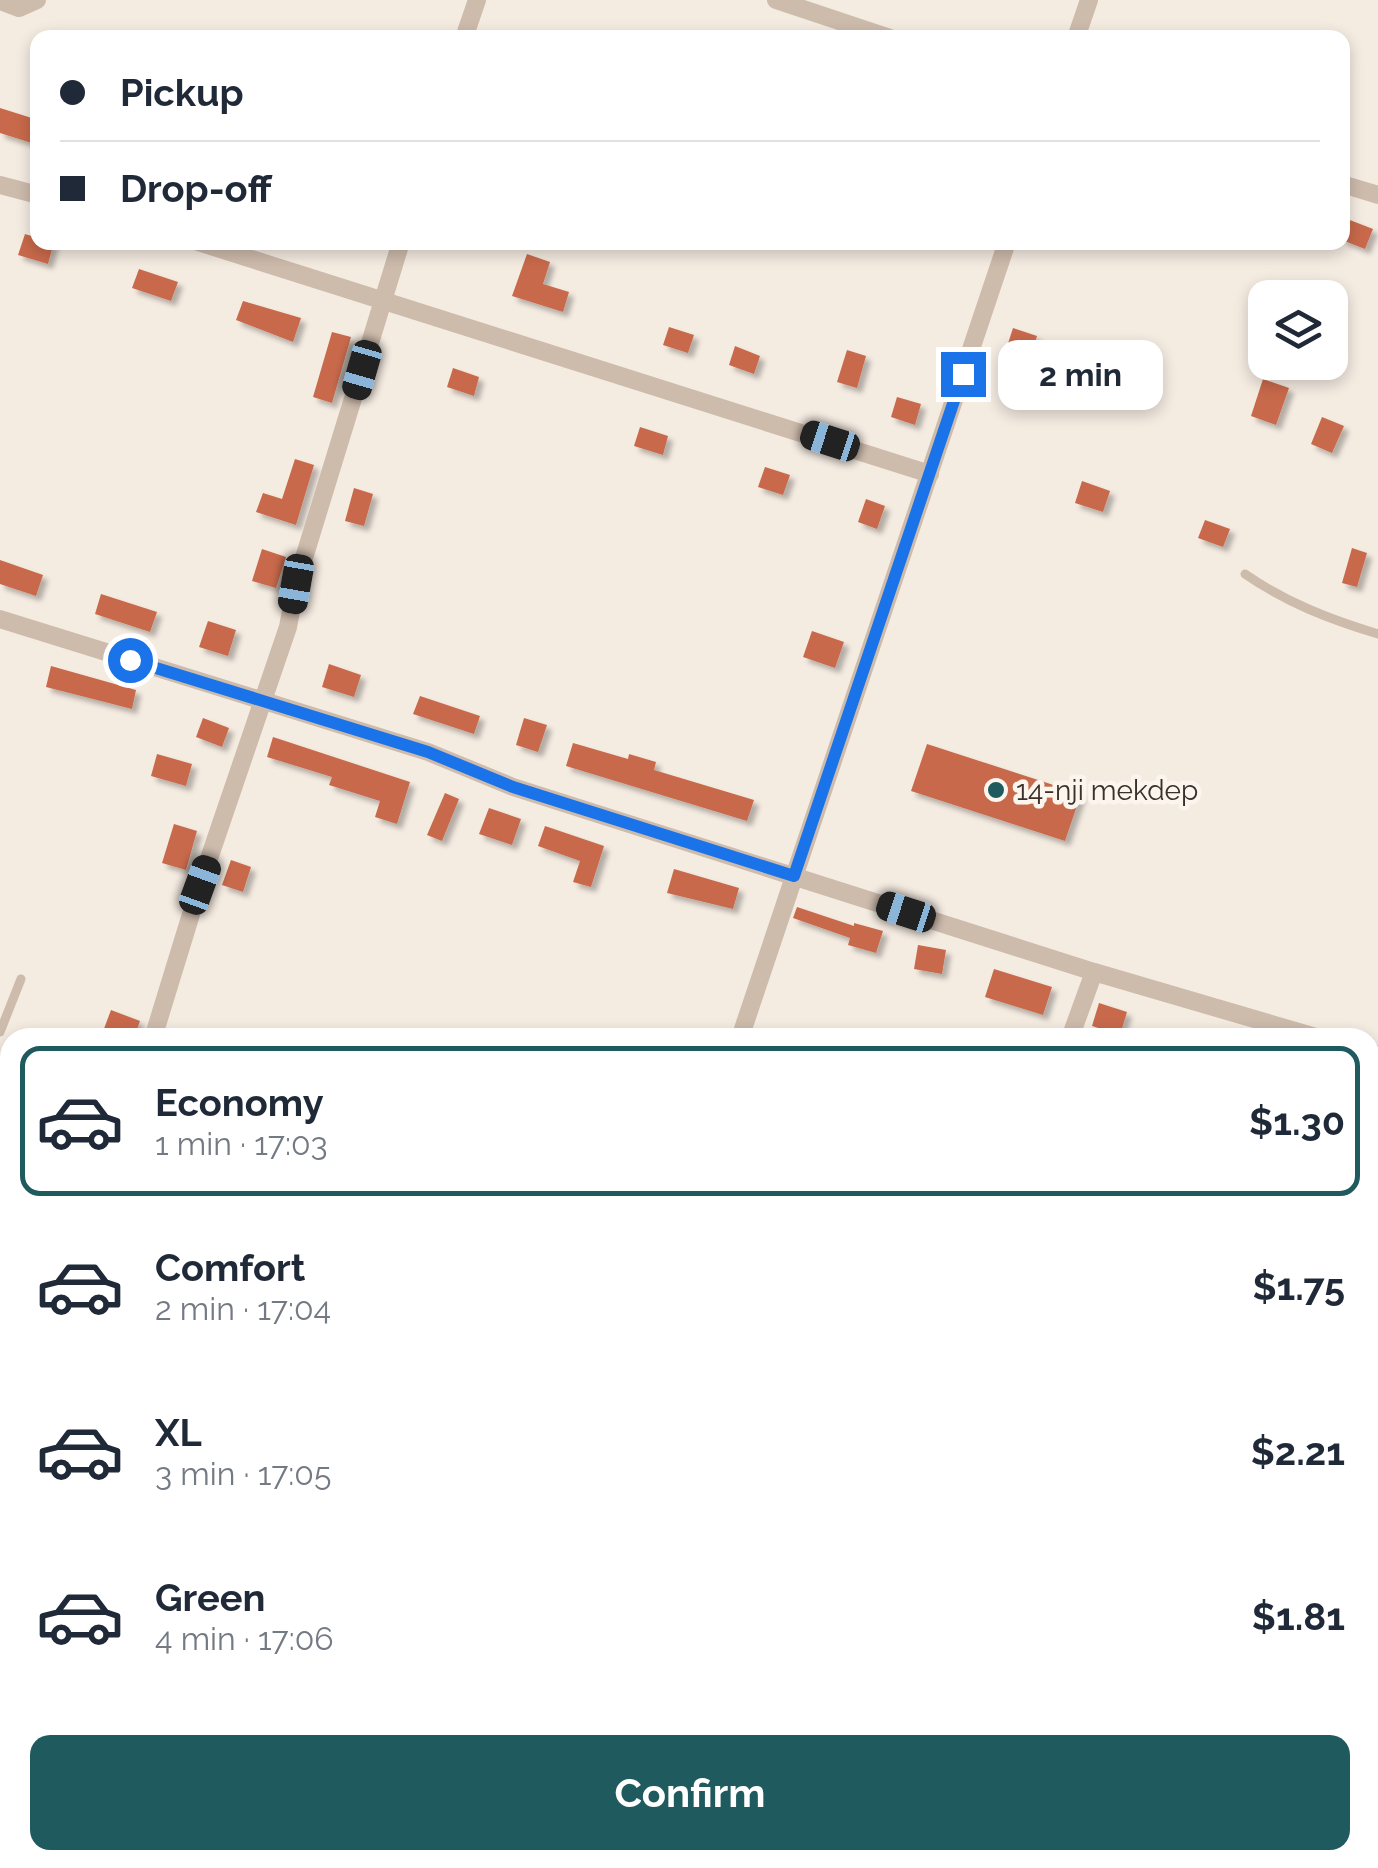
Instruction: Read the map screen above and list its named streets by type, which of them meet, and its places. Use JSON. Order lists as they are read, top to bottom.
{
  "places": ["14-nji mekdep"],
  "page": {
    "banner": ["Pickup", "Drop-off"],
    "bubble": "2 min",
    "list": [
      {
        "name": "Economy",
        "note": "1 min · 17:03",
        "value": "$1.30"
      },
      {
        "name": "Comfort",
        "note": "2 min · 17:04",
        "value": "$1.75"
      },
      {
        "name": "XL",
        "note": "3 min · 17:05",
        "value": "$2.21"
      },
      {
        "name": "Green",
        "note": "4 min · 17:06",
        "value": "$1.81"
      }
    ],
    "buttons": "Confirm"
  }
}
